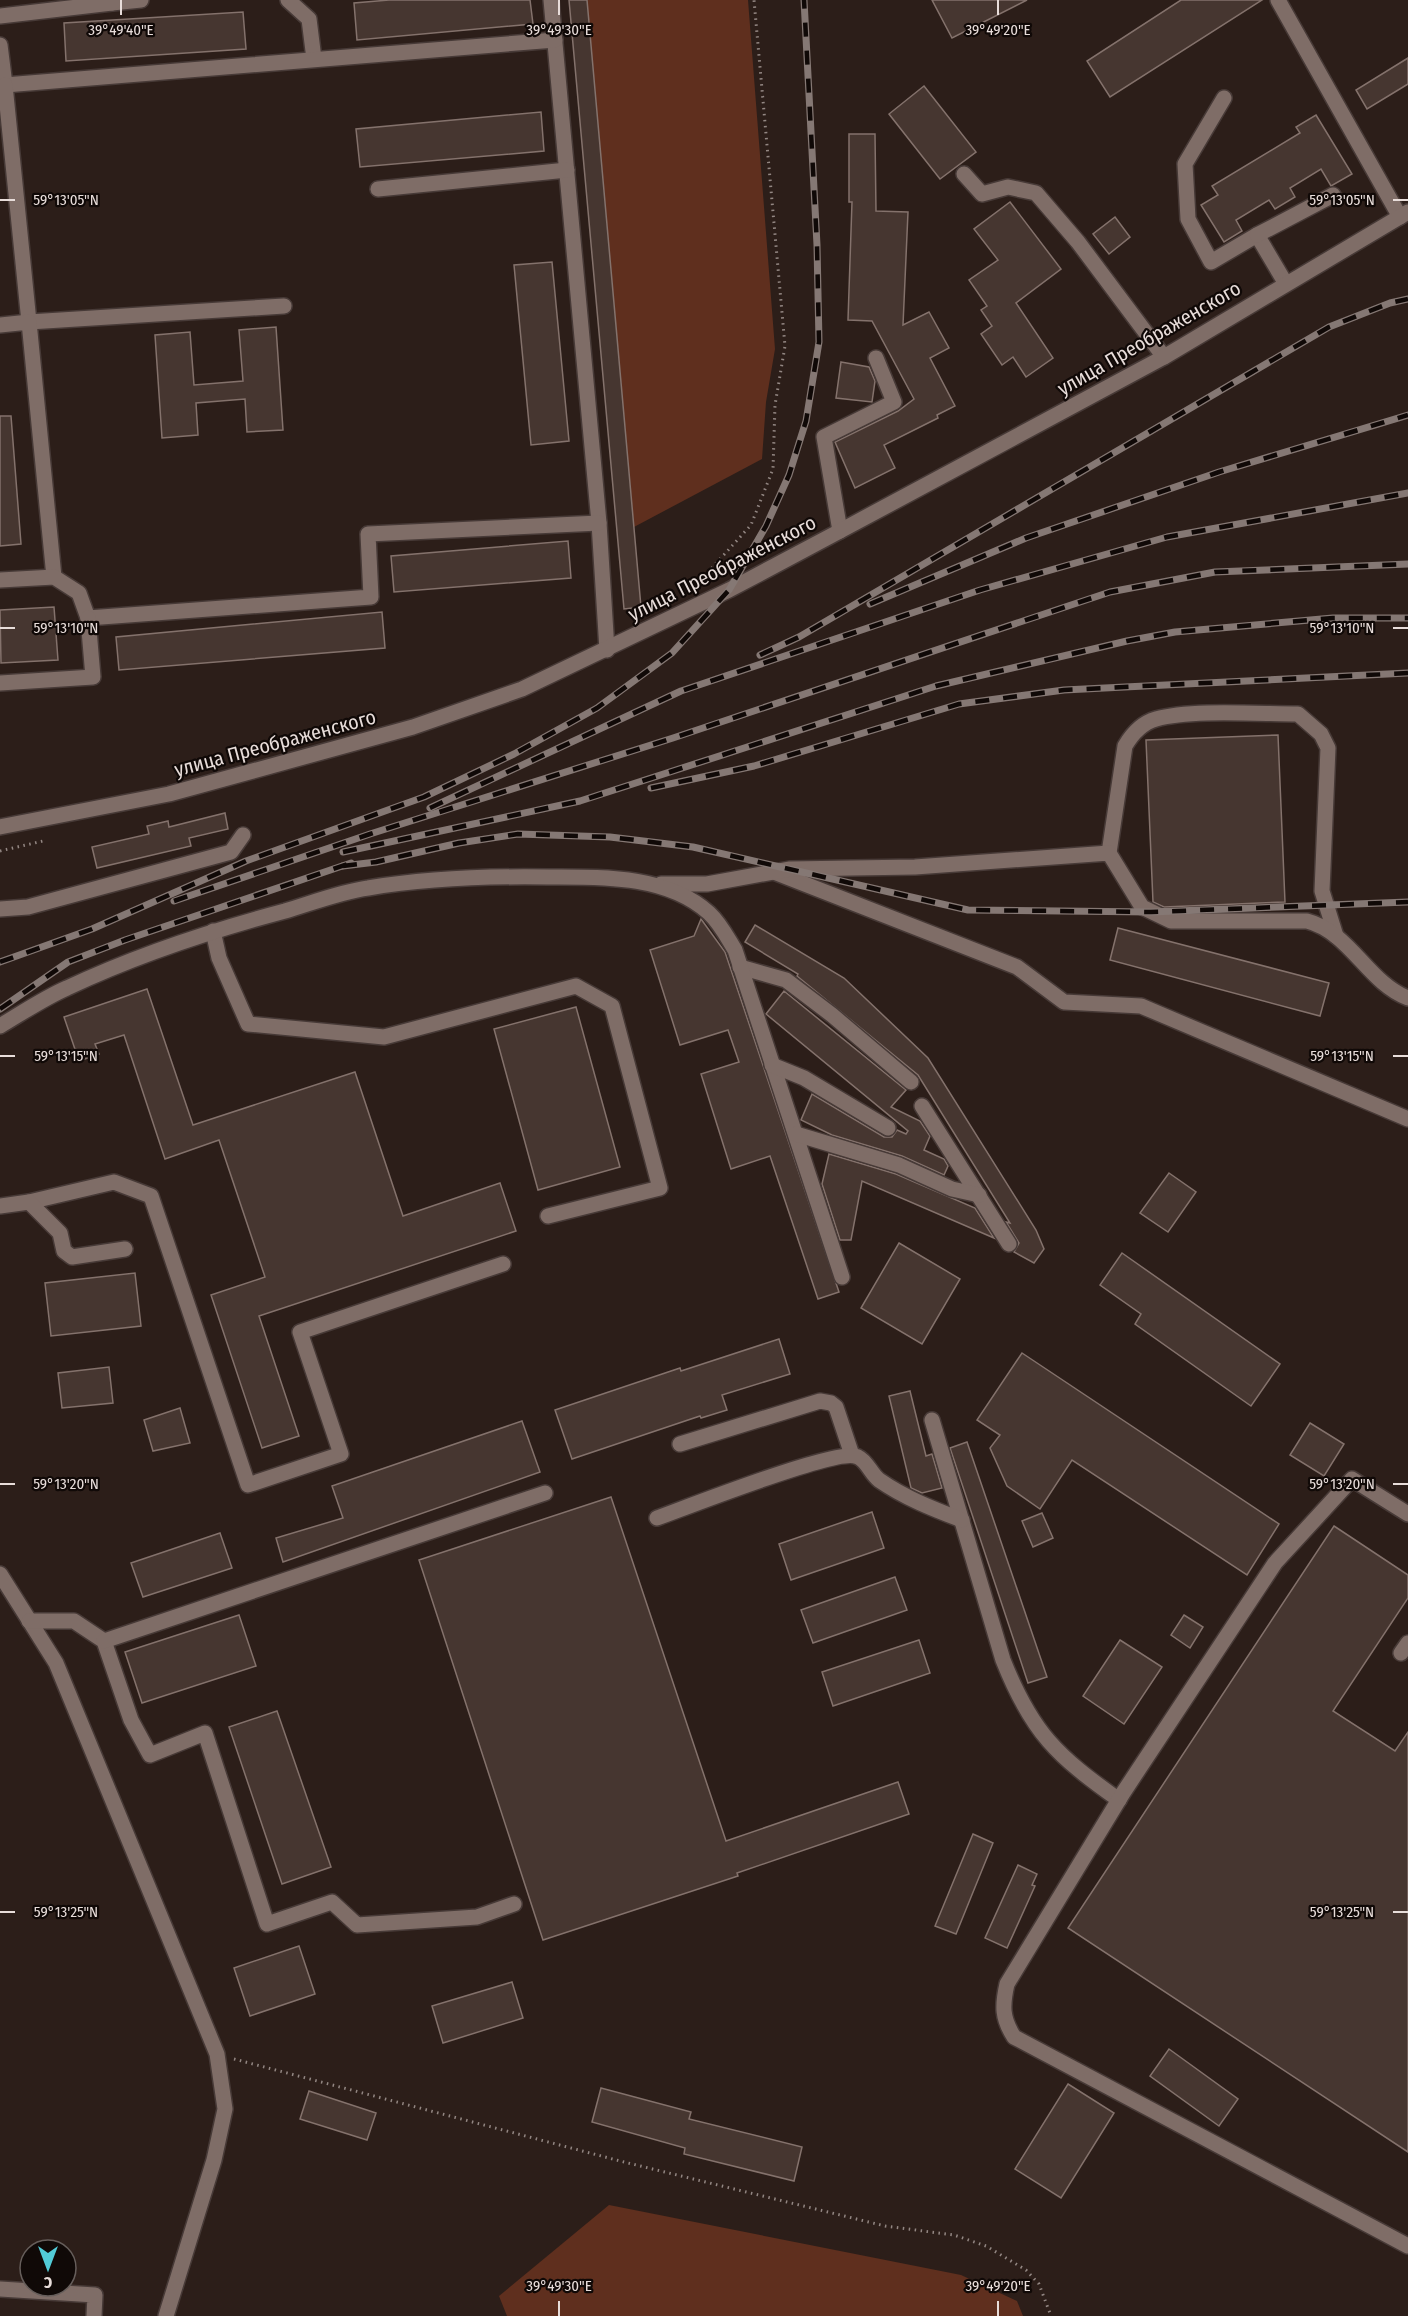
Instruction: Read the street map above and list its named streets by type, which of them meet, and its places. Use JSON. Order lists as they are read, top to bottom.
{
  "streets": {
    "street": ["улица Преображенского"]
  },
  "north": "bottom",
  "coordinates": [
    "39°49'40\"E",
    "39°49'30\"E",
    "39°49'20\"E",
    "59°13'05\"N",
    "59°13'10\"N",
    "59°13'15\"N",
    "59°13'20\"N",
    "59°13'25\"N"
  ]
}
